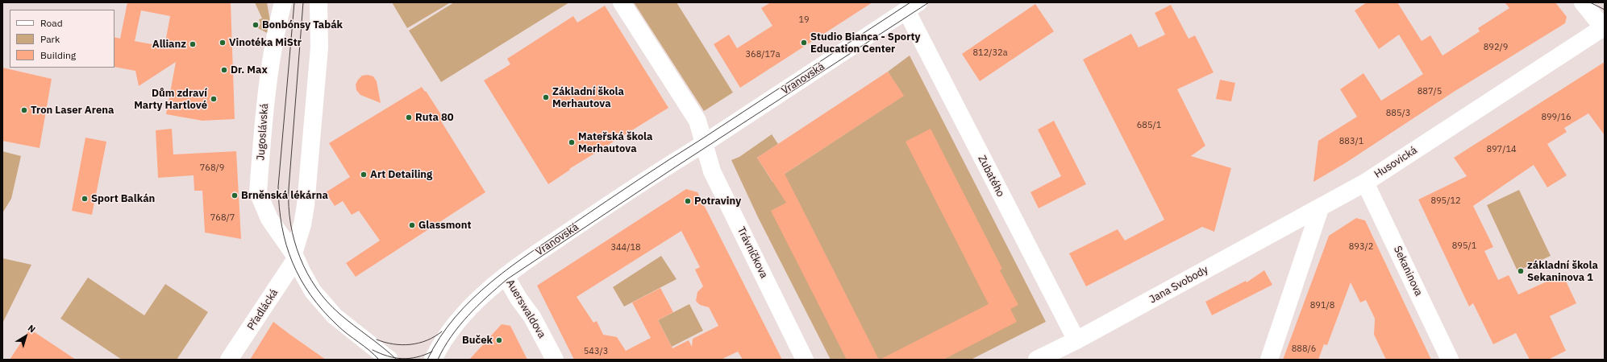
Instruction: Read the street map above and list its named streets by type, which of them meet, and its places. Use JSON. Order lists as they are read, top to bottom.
{
  "streets": {
    "street": [
      "Vranovská",
      "Jugoslávská",
      "Husovická",
      "Zubatého",
      "Trávníčkova",
      "Sekaninova",
      "Jana Svobody",
      "Auerswaldova",
      "Přadlácká"
    ]
  },
  "crossings": [
    ["Vranovská", "Zubatého"],
    ["Vranovská", "Trávníčkova"],
    ["Vranovská", "Auerswaldova"],
    ["Jugoslávská", "Přadlácká"],
    ["Husovická", "Sekaninova"],
    ["Husovická", "Jana Svobody"],
    ["Zubatého", "Jana Svobody"]
  ],
  "places": [
    "Bonbónsy Tabák",
    "Vinotéka MiStr",
    "Studio Bianca - Sporty Education Center",
    "Allianz",
    "Dr. Max",
    "Základní škola Merhautova",
    "Dům zdraví Marty Hartlové",
    "Tron Laser Arena",
    "Ruta 80",
    "Mateřská škola Merhautova",
    "Art Detailing",
    "Brněnská lékárna",
    "Sport Balkán",
    "Potraviny",
    "Glassmont",
    "základní škola Sekaninova 1",
    "Buček"
  ],
  "house_numbers": [
    "19",
    "892/9",
    "812/32a",
    "368/17a",
    "887/5",
    "885/3",
    "899/16",
    "685/1",
    "883/1",
    "897/14",
    "768/9",
    "895/12",
    "768/7",
    "895/1",
    "893/2",
    "344/18",
    "891/8",
    "888/6",
    "543/3"
  ],
  "legend": ["Road", "Park", "Building"],
  "north": "top right"
}
